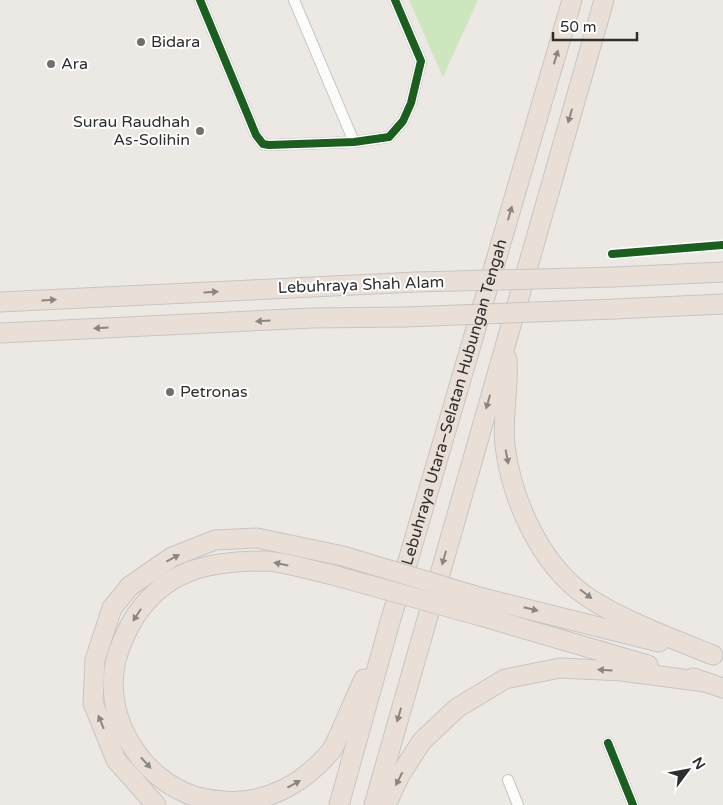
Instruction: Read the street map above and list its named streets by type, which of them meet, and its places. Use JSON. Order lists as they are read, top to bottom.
{
  "streets": {
    "highway": ["Lebuhraya Shah Alam", "Lebuhraya Utara–Selatan Hubungan Tengah"]
  },
  "places": [
    "Bidara",
    "Ara",
    "Surau Raudhah As-Solihin",
    "Petronas"
  ],
  "scale_bar": "50 m",
  "north": "top right"
}
